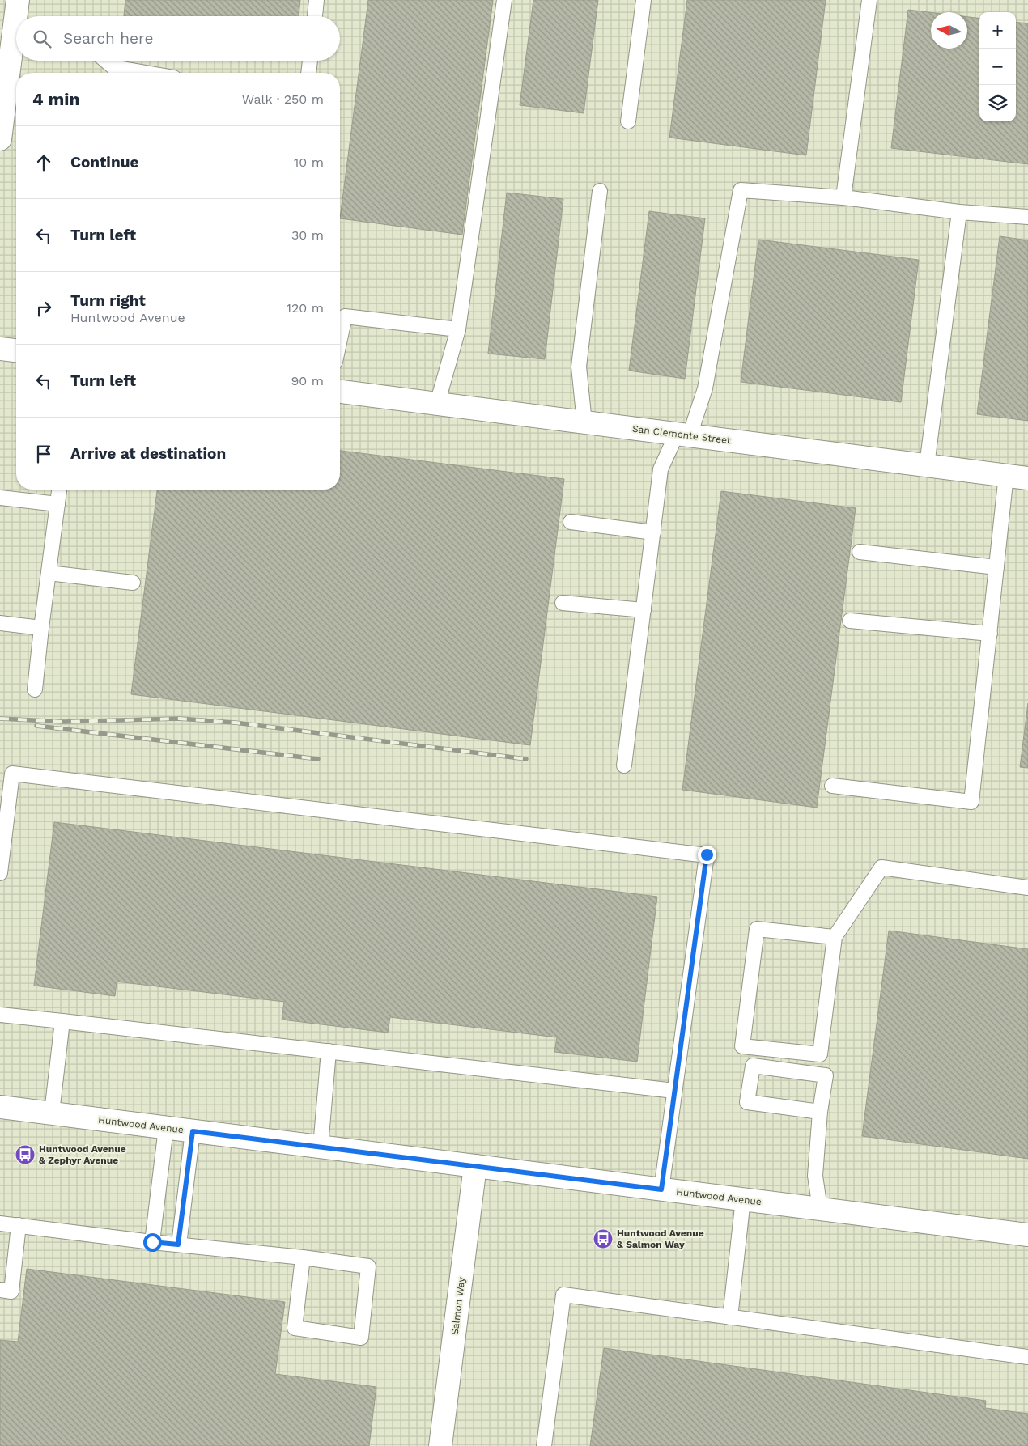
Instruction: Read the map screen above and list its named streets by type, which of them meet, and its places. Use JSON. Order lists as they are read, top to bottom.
{
  "streets": {
    "street": ["San Clemente Street", "Huntwood Avenue", "Salmon Way"]
  },
  "crossings": [
    ["Huntwood Avenue", "Salmon Way"]
  ],
  "places": {
    "bus stop": ["Huntwood Avenue & Zephyr Avenue", "Huntwood Avenue & Salmon Way"]
  },
  "north": "left",
  "page": {
    "map_buttons": ["+", "−"],
    "search": "Search here",
    "heading": ["4 min", "Walk · 250 m"],
    "list": [
      ["Continue", "10 m"],
      ["Turn left", "30 m"],
      ["Turn right", "Huntwood Avenue", "120 m"],
      ["Turn left", "90 m"],
      "Arrive at destination"
    ]
  }
}
